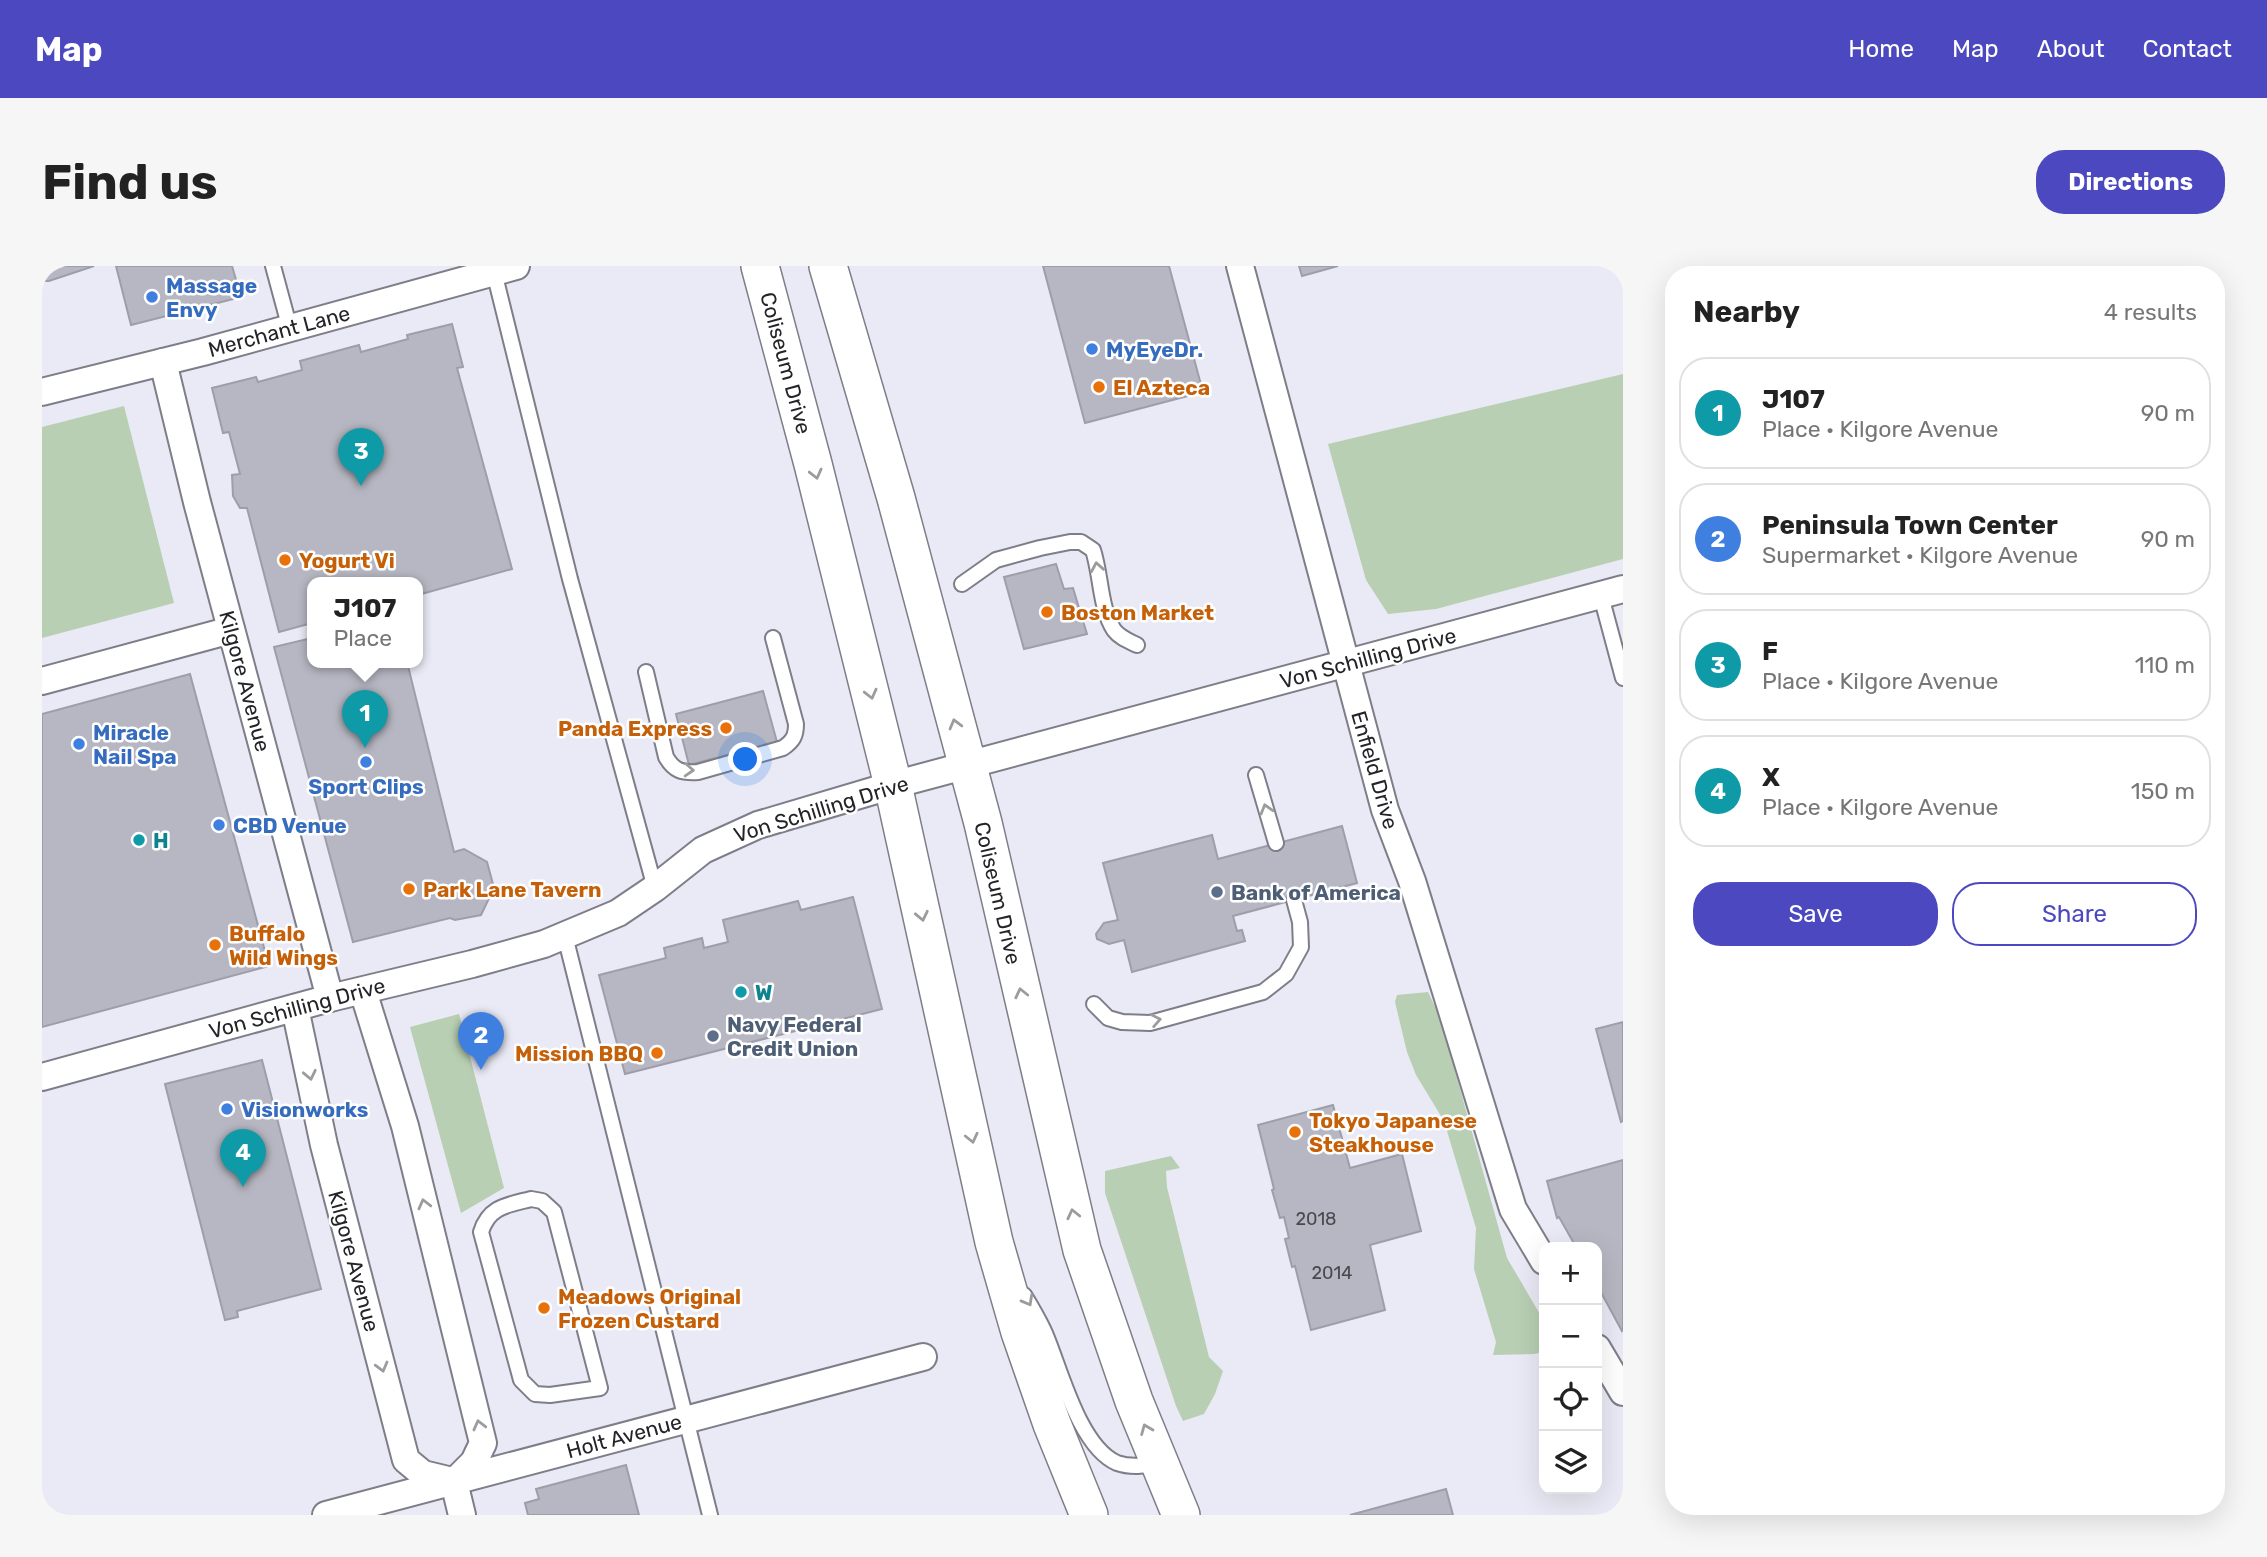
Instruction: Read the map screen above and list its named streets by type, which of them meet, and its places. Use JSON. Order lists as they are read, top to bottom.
{
  "streets": {
    "street": [
      "Merchant Lane",
      "Coliseum Drive",
      "Von Schilling Drive",
      "Kilgore Avenue",
      "Enfield Drive",
      "Holt Avenue"
    ]
  },
  "crossings": [
    ["Merchant Lane", "Kilgore Avenue"],
    ["Coliseum Drive", "Von Schilling Drive"],
    ["Von Schilling Drive", "Kilgore Avenue"],
    ["Von Schilling Drive", "Enfield Drive"],
    ["Kilgore Avenue", "Holt Avenue"]
  ],
  "places": [
    "Massage Envy",
    "MyEyeDr.",
    "El Azteca",
    "Yogurt Vi",
    "Boston Market",
    "Panda Express",
    "Miracle Nail Spa",
    "Sport Clips",
    "CBD Venue",
    "H",
    "Park Lane Tavern",
    "Bank of America",
    "Buffalo Wild Wings",
    "W",
    "Navy Federal Credit Union",
    "Mission BBQ",
    "Visionworks",
    "Tokyo Japanese Steakhouse",
    "Meadows Original Frozen Custard"
  ],
  "house_numbers": ["2018", "2014"],
  "page": {
    "header": "Map",
    "nav": [
      "Home",
      "Map",
      "About",
      "Contact"
    ],
    "buttons": [
      "Directions",
      ["Save", "Share"]
    ],
    "title": "Find us",
    "heading": ["Nearby", "4 results"],
    "list": [
      {
        "mark": "1",
        "name": "J107",
        "note": "Place · Kilgore Avenue",
        "value": "90 m"
      },
      {
        "mark": "2",
        "name": "Peninsula Town Center",
        "note": "Supermarket · Kilgore Avenue",
        "value": "90 m"
      },
      {
        "mark": "3",
        "name": "F",
        "note": "Place · Kilgore Avenue",
        "value": "110 m"
      },
      {
        "mark": "4",
        "name": "X",
        "note": "Place · Kilgore Avenue",
        "value": "150 m"
      }
    ],
    "pins": [
      "3",
      "1",
      "2",
      "4"
    ],
    "popup": ["J107", "Place"],
    "map_buttons": ["+", "−"]
  }
}
